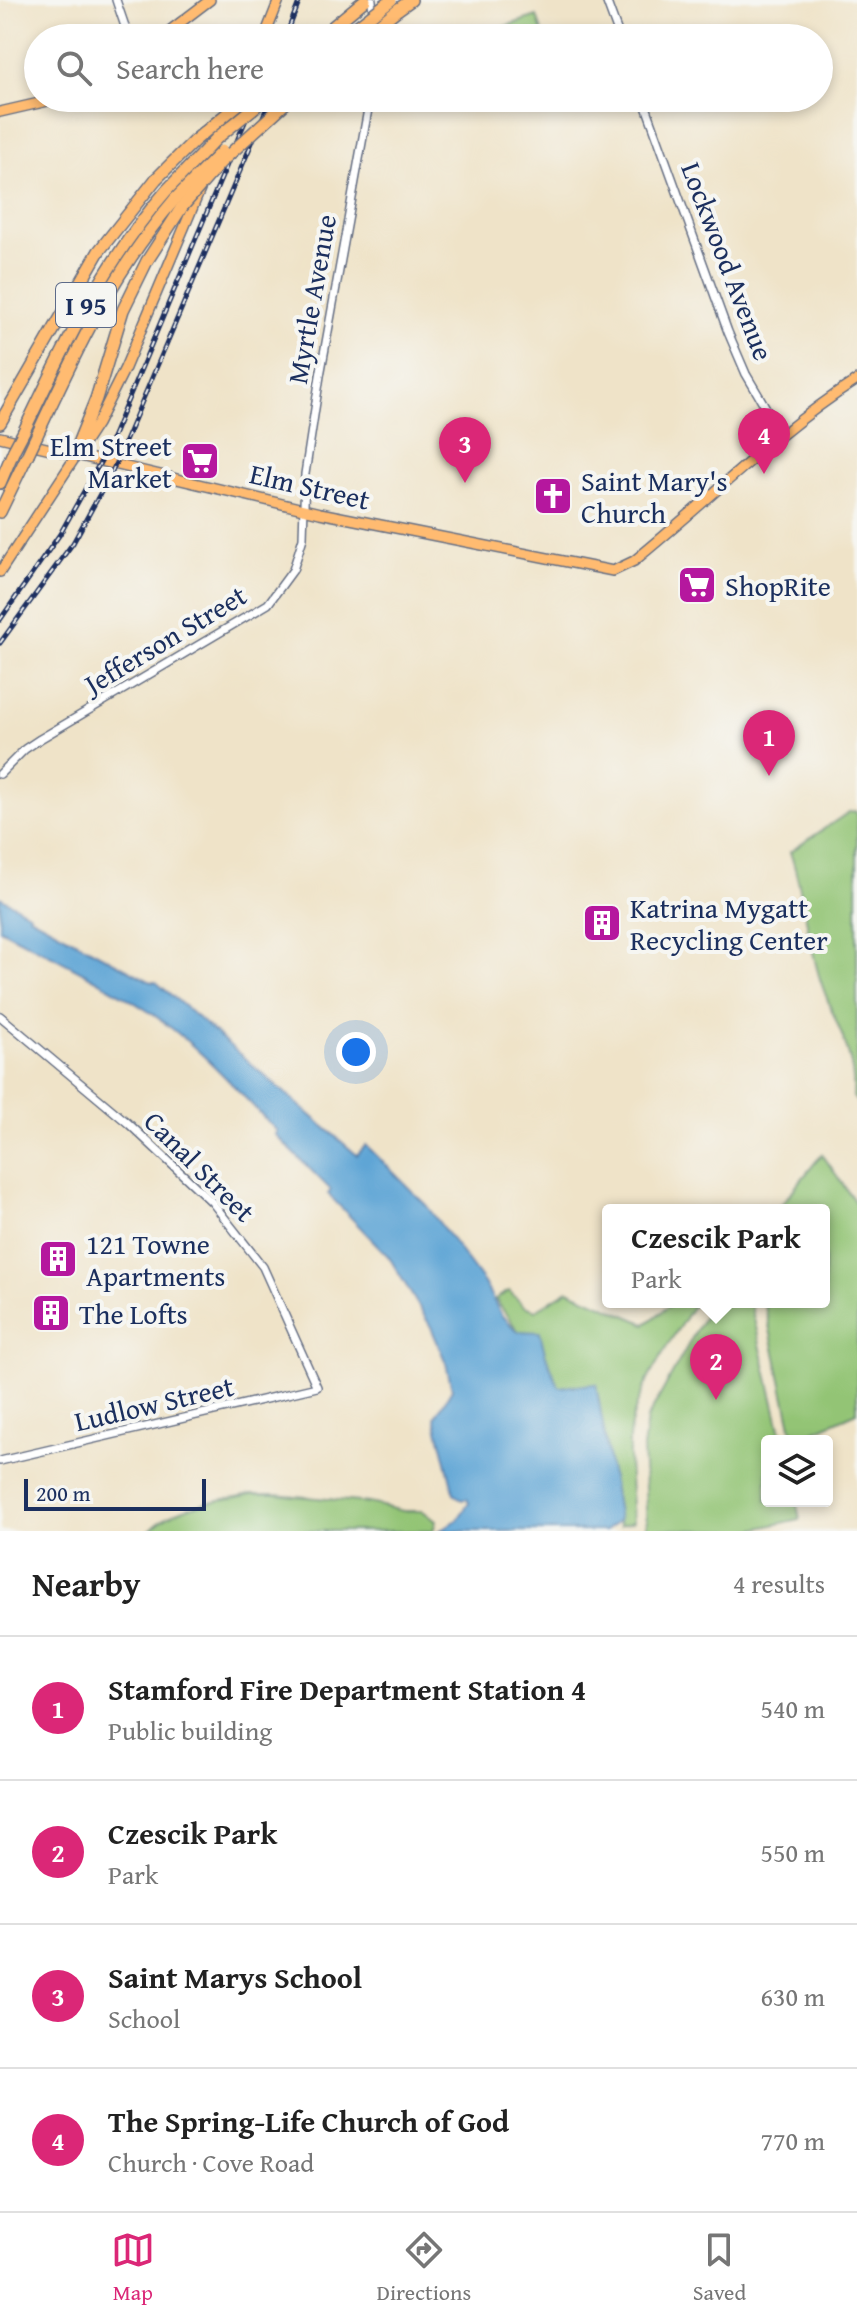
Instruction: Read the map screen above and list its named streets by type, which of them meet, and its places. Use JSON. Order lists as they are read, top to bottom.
{
  "streets": {
    "highway": ["I 95"],
    "main road": ["Elm Street"],
    "street": [
      "Lockwood Avenue",
      "Myrtle Avenue",
      "Jefferson Street",
      "Canal Street",
      "Ludlow Street"
    ]
  },
  "crossings": [
    ["Lockwood Avenue", "Elm Street"],
    ["Myrtle Avenue", "Elm Street"],
    ["Myrtle Avenue", "Jefferson Street"],
    ["Elm Street", "Jefferson Street"],
    ["Canal Street", "Ludlow Street"]
  ],
  "places": {
    "supermarket": ["Elm Street Market", "ShopRite"],
    "church": ["Saint Mary's Church"],
    "building": ["Katrina Mygatt Recycling Center", "121 Towne Apartments", "The Lofts"]
  },
  "scale_bar": "200 m",
  "page": {
    "search": "Search here",
    "pins": [
      "4",
      "3",
      "1",
      "2"
    ],
    "popup": ["Czescik Park", "Park"],
    "scale": "200 m",
    "heading": ["Nearby", "4 results"],
    "list": [
      {
        "mark": "1",
        "name": "Stamford Fire Department Station 4",
        "note": "Public building",
        "value": "540 m"
      },
      {
        "mark": "2",
        "name": "Czescik Park",
        "note": "Park",
        "value": "550 m"
      },
      {
        "mark": "3",
        "name": "Saint Marys School",
        "note": "School",
        "value": "630 m"
      },
      {
        "mark": "4",
        "name": "The Spring-Life Church of God",
        "note": "Church · Cove Road",
        "value": "770 m"
      }
    ],
    "nav": ["Map", "Directions", "Saved"]
  }
}
